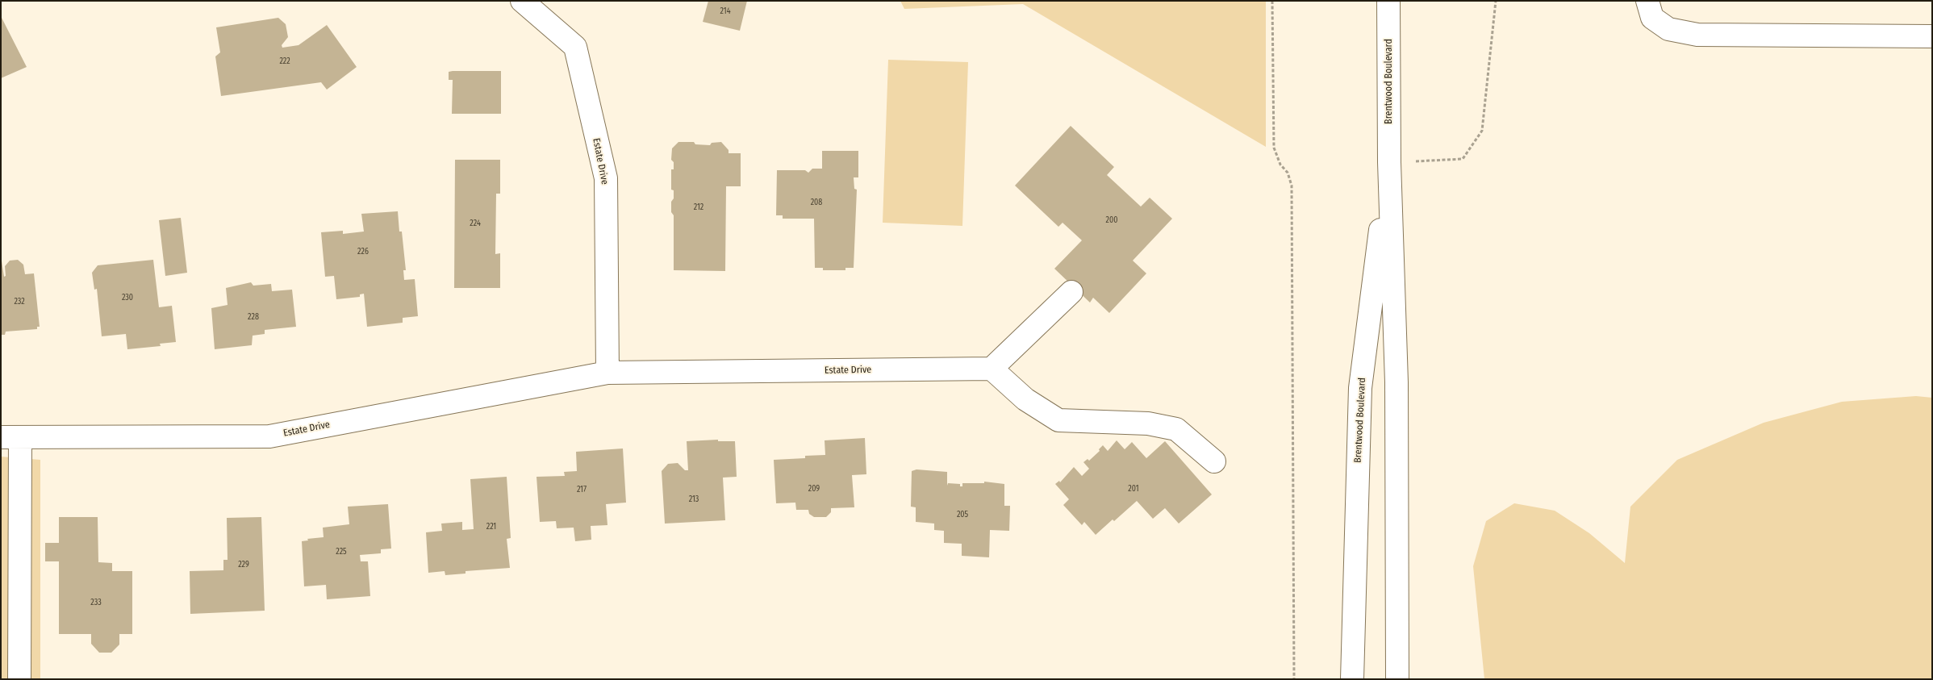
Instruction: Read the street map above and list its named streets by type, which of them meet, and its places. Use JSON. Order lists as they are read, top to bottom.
{
  "streets": {
    "street": ["Brentwood Boulevard", "Estate Drive"]
  },
  "house_numbers": [
    "214",
    "222",
    "208",
    "212",
    "200",
    "224",
    "226",
    "230",
    "232",
    "228",
    "209",
    "201",
    "217",
    "213",
    "205",
    "221",
    "225",
    "229",
    "233"
  ]
}
